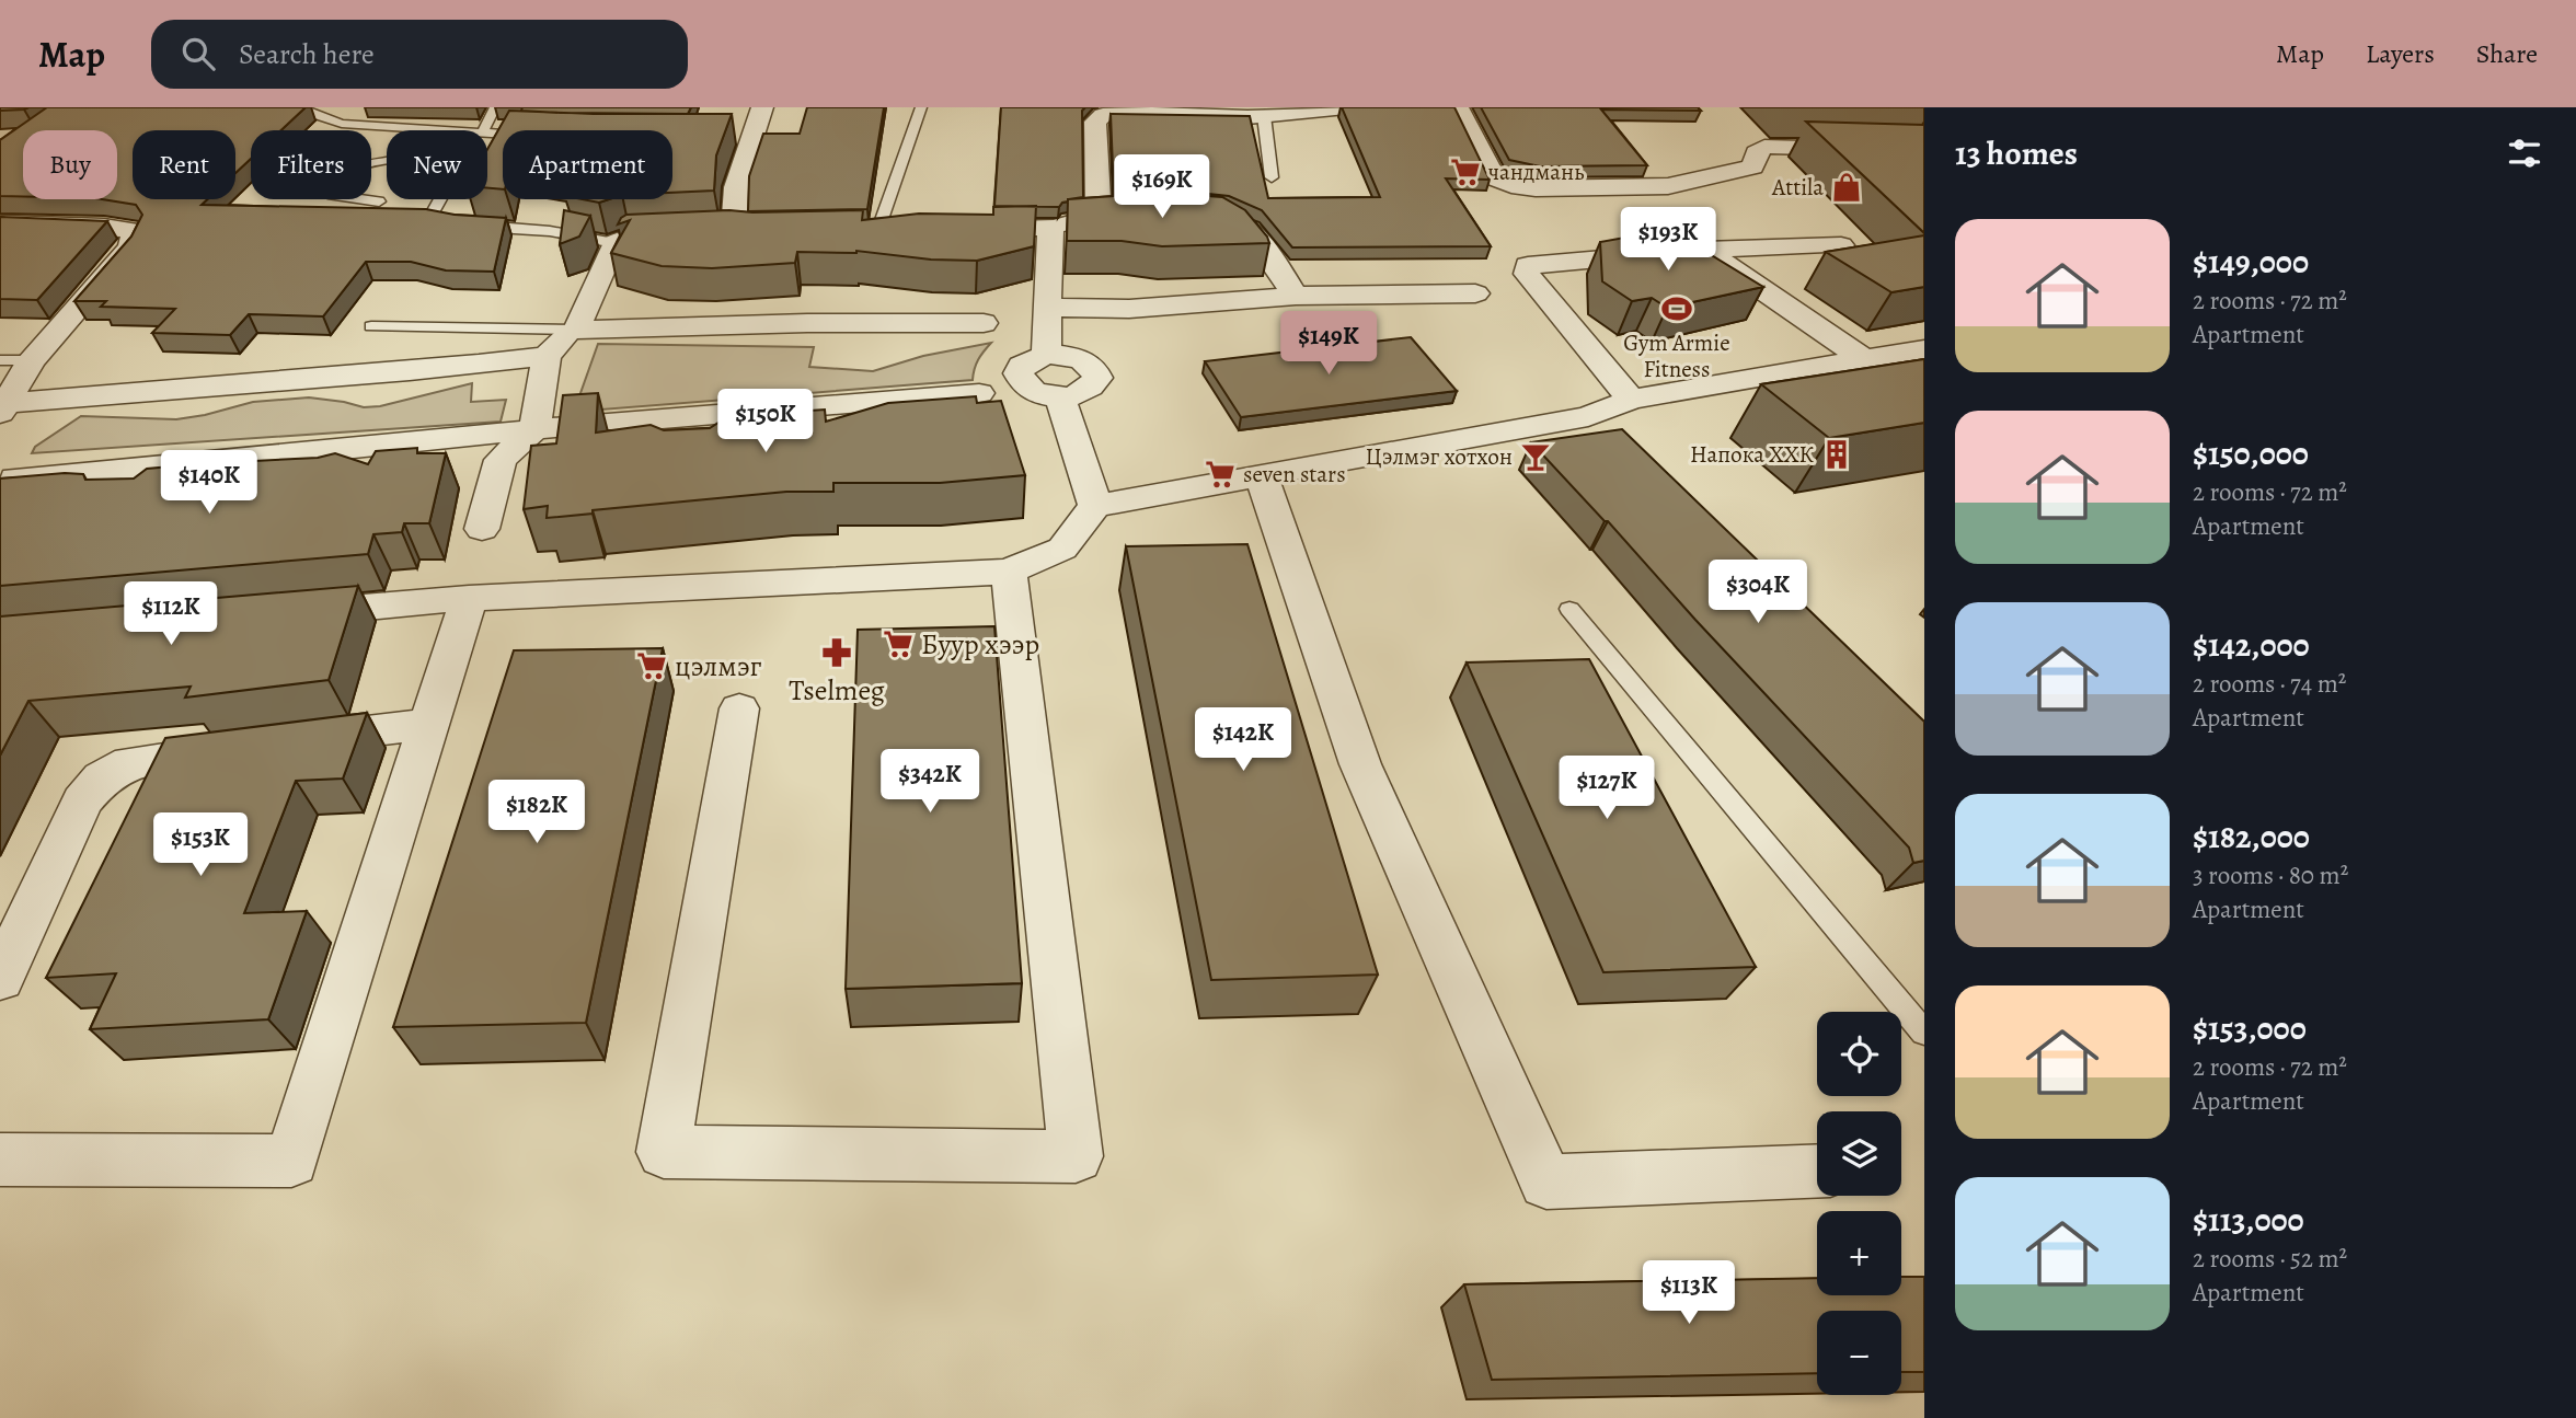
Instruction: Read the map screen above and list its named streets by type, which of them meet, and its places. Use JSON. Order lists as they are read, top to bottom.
{
  "places": {
    "supermarket": [
      "чандмань",
      "seven stars",
      "Буур хээр",
      "цэлмэг"
    ],
    "shop": ["Attila"],
    "sports": ["Gym Armie Fitness"],
    "building": ["Напока ХХК"],
    "bar": ["Цэлмэг хотхон"],
    "pharmacy": ["Tselmeg"]
  },
  "page": {
    "header": "Map",
    "search": "Search here",
    "nav": ["Map", "Layers", "Share"],
    "heading": "13 homes",
    "chip": [
      "Buy",
      "Rent",
      "Filters",
      "New",
      "Apartment"
    ],
    "price": [
      "$169K",
      "$193K",
      "$149K",
      "$150K",
      "$140K",
      "$304K",
      "$112K",
      "$142K",
      "$342K",
      "$127K",
      "$182K",
      "$153K",
      "$113K"
    ],
    "list": [
      {
        "name": "$149,000",
        "note": "2 rooms · 72 m² · Apartment"
      },
      {
        "name": "$150,000",
        "note": "2 rooms · 72 m² · Apartment"
      },
      {
        "name": "$142,000",
        "note": "2 rooms · 74 m² · Apartment"
      },
      {
        "name": "$182,000",
        "note": "3 rooms · 80 m² · Apartment"
      },
      {
        "name": "$153,000",
        "note": "2 rooms · 72 m² · Apartment"
      },
      {
        "name": "$113,000",
        "note": "2 rooms · 52 m² · Apartment"
      }
    ],
    "map_buttons": ["+", "−"]
  }
}
